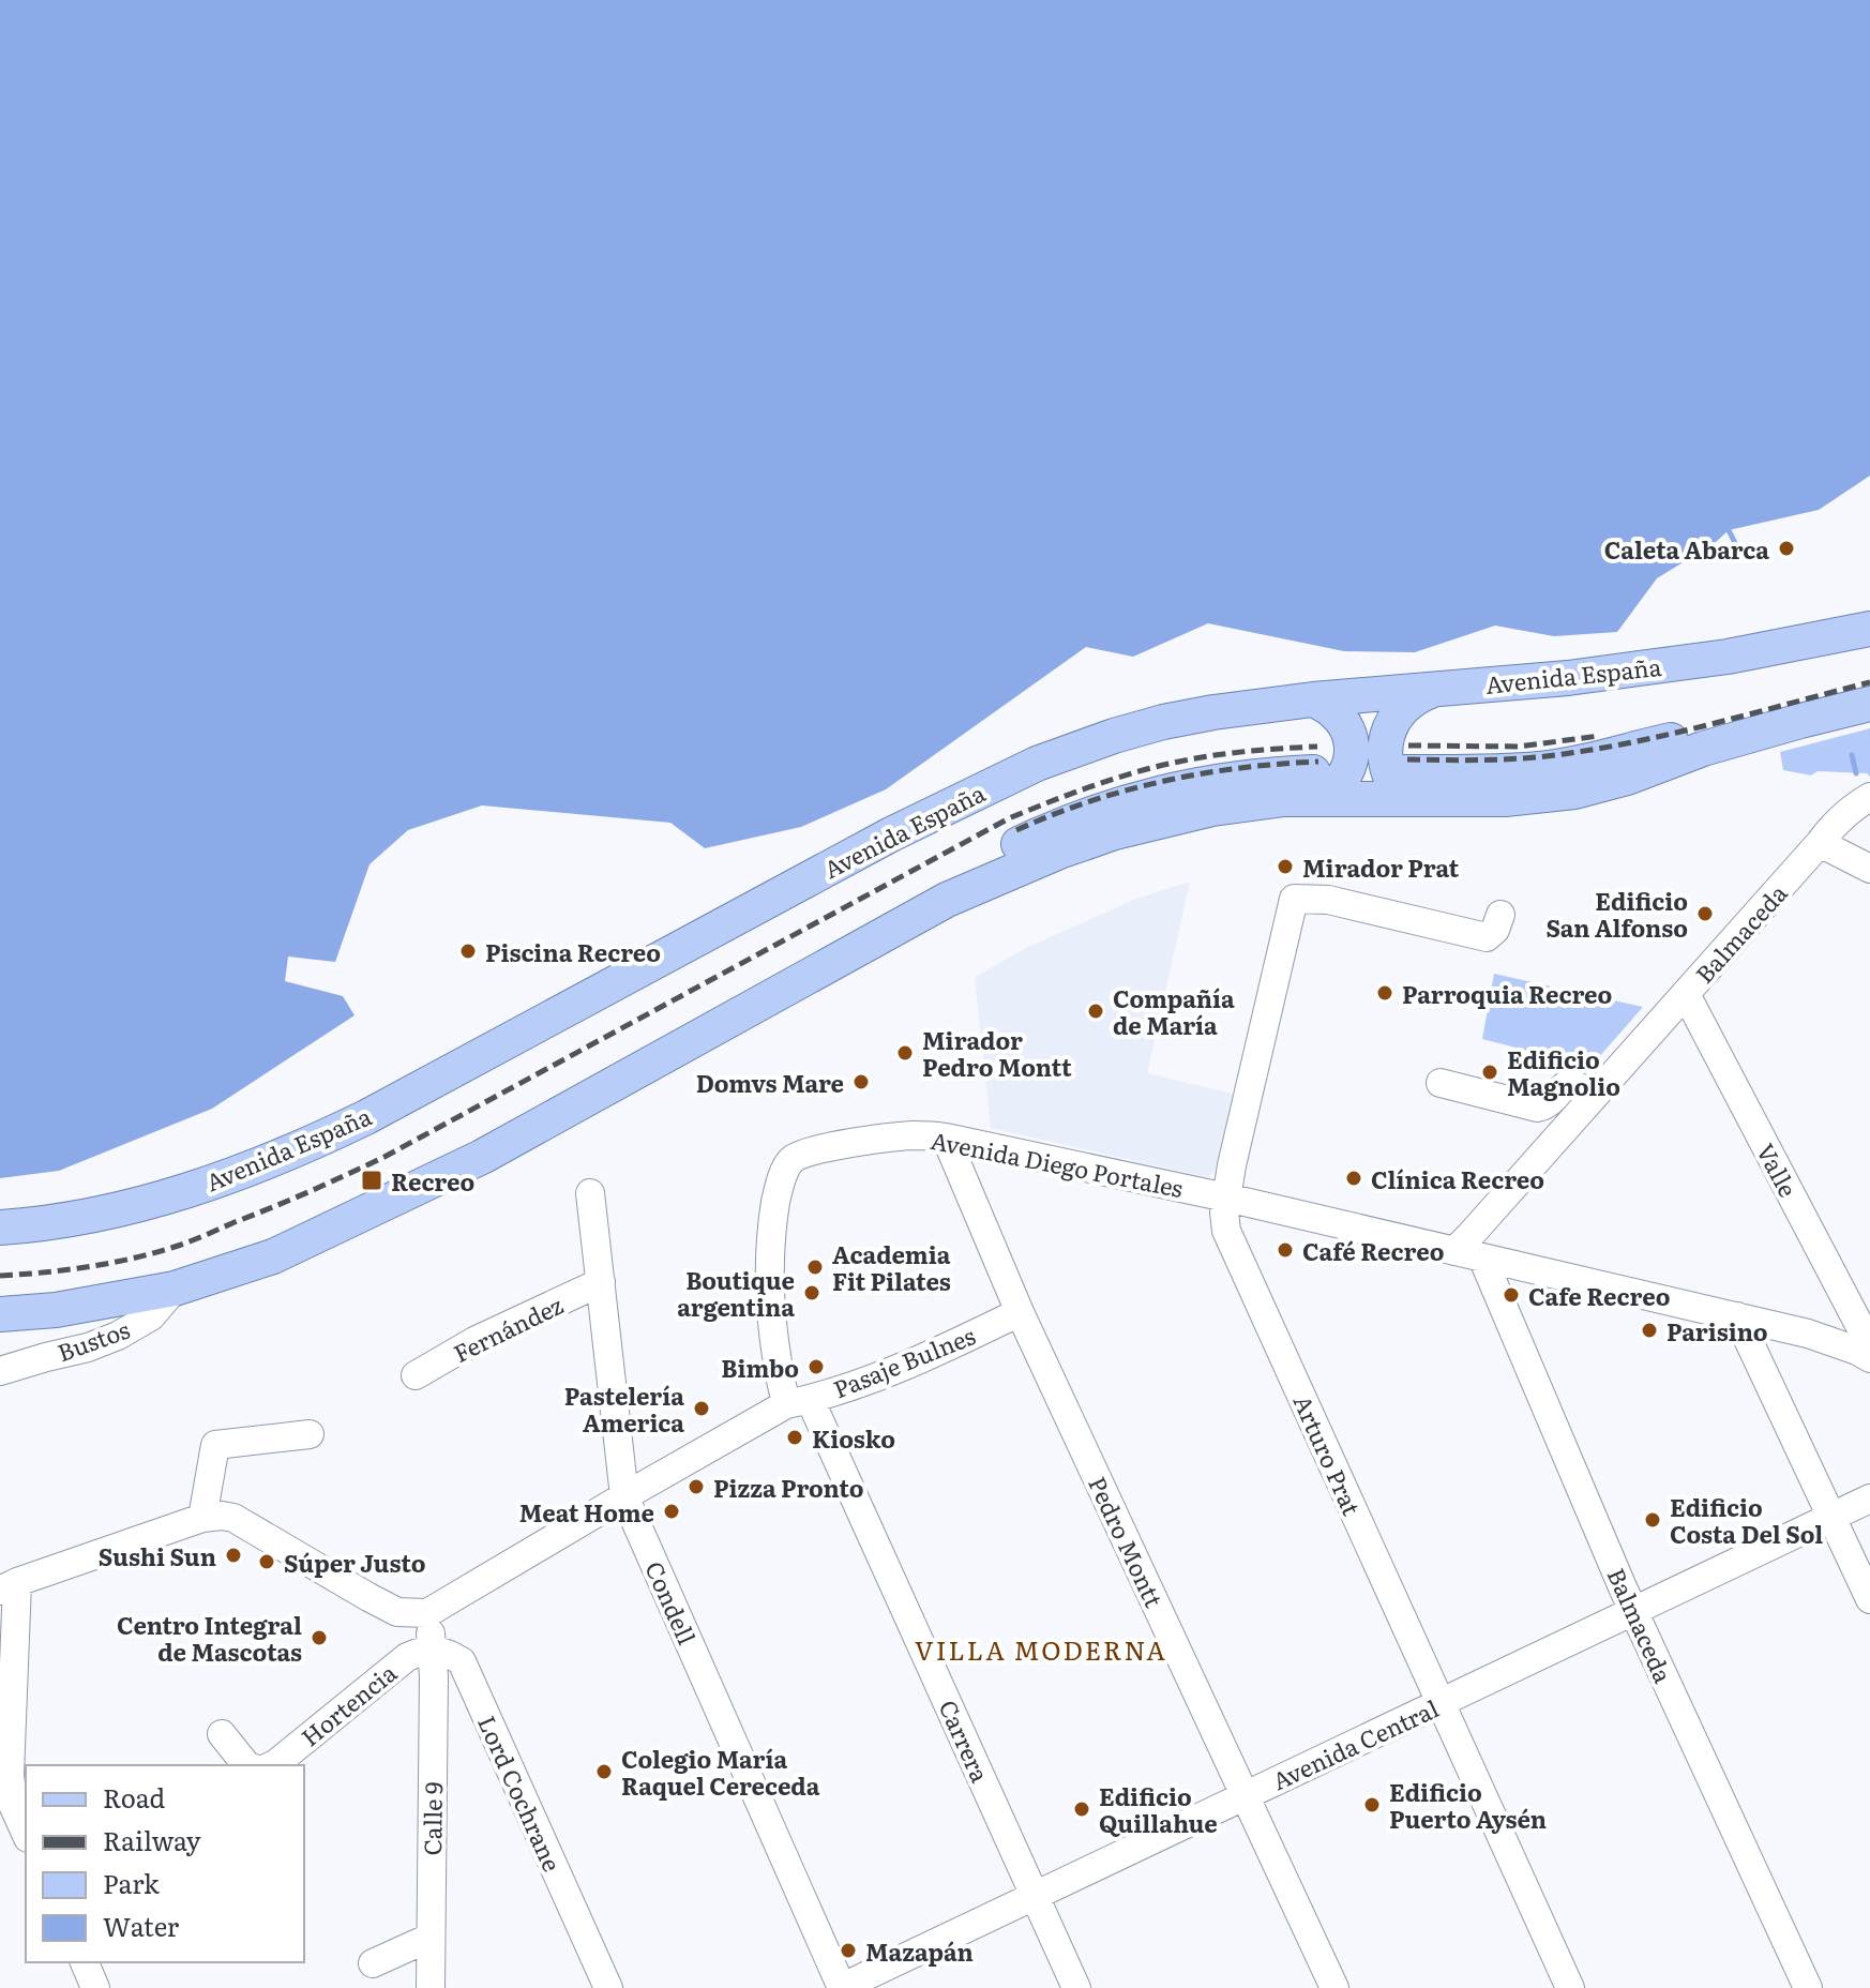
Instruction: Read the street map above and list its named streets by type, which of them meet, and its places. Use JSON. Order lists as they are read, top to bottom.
{
  "streets": {
    "main road": ["Avenida España"],
    "street": [
      "Balmaceda",
      "Avenida Diego Portales",
      "Valle",
      "Fernández",
      "Bustos",
      "Pasaje Bulnes",
      "Arturo Prat",
      "Pedro Montt",
      "Condell",
      "Hortencia",
      "Carrera",
      "Avenida Central",
      "Lord Cochrane",
      "Calle 9"
    ]
  },
  "crossings": [
    ["Balmaceda", "Avenida Diego Portales"],
    ["Balmaceda", "Valle"],
    ["Balmaceda", "Avenida Central"],
    ["Avenida Diego Portales", "Pasaje Bulnes"],
    ["Avenida Diego Portales", "Arturo Prat"],
    ["Avenida Diego Portales", "Pedro Montt"],
    ["Avenida Diego Portales", "Carrera"],
    ["Fernández", "Condell"],
    ["Pasaje Bulnes", "Pedro Montt"],
    ["Pasaje Bulnes", "Carrera"],
    ["Arturo Prat", "Avenida Central"],
    ["Pedro Montt", "Avenida Central"],
    ["Condell", "Avenida Central"],
    ["Hortencia", "Lord Cochrane"],
    ["Hortencia", "Calle 9"],
    ["Carrera", "Avenida Central"],
    ["Lord Cochrane", "Calle 9"]
  ],
  "districts": ["VILLA MODERNA"],
  "places": {
    "other": [
      "Caleta Abarca",
      "Mirador Prat",
      "Edificio San Alfonso",
      "Piscina Recreo",
      "Parroquia Recreo",
      "Compañía de María",
      "Mirador Pedro Montt",
      "Edificio Magnolio",
      "Domvs Mare",
      "Clínica Recreo",
      "Café Recreo",
      "Academia Fit Pilates",
      "Boutique argentina",
      "Cafe Recreo",
      "Parisino",
      "Bimbo",
      "Pastelería America",
      "Kiosko",
      "Pizza Pronto",
      "Meat Home",
      "Edificio Costa Del Sol",
      "Sushi Sun",
      "Súper Justo",
      "Centro Integral de Mascotas",
      "Colegio María Raquel Cereceda",
      "Edificio Puerto Aysén",
      "Edificio Quillahue",
      "Mazapán"
    ],
    "transit": ["Recreo"]
  },
  "legend": [
    "Road",
    "Railway",
    "Park",
    "Water"
  ]
}
